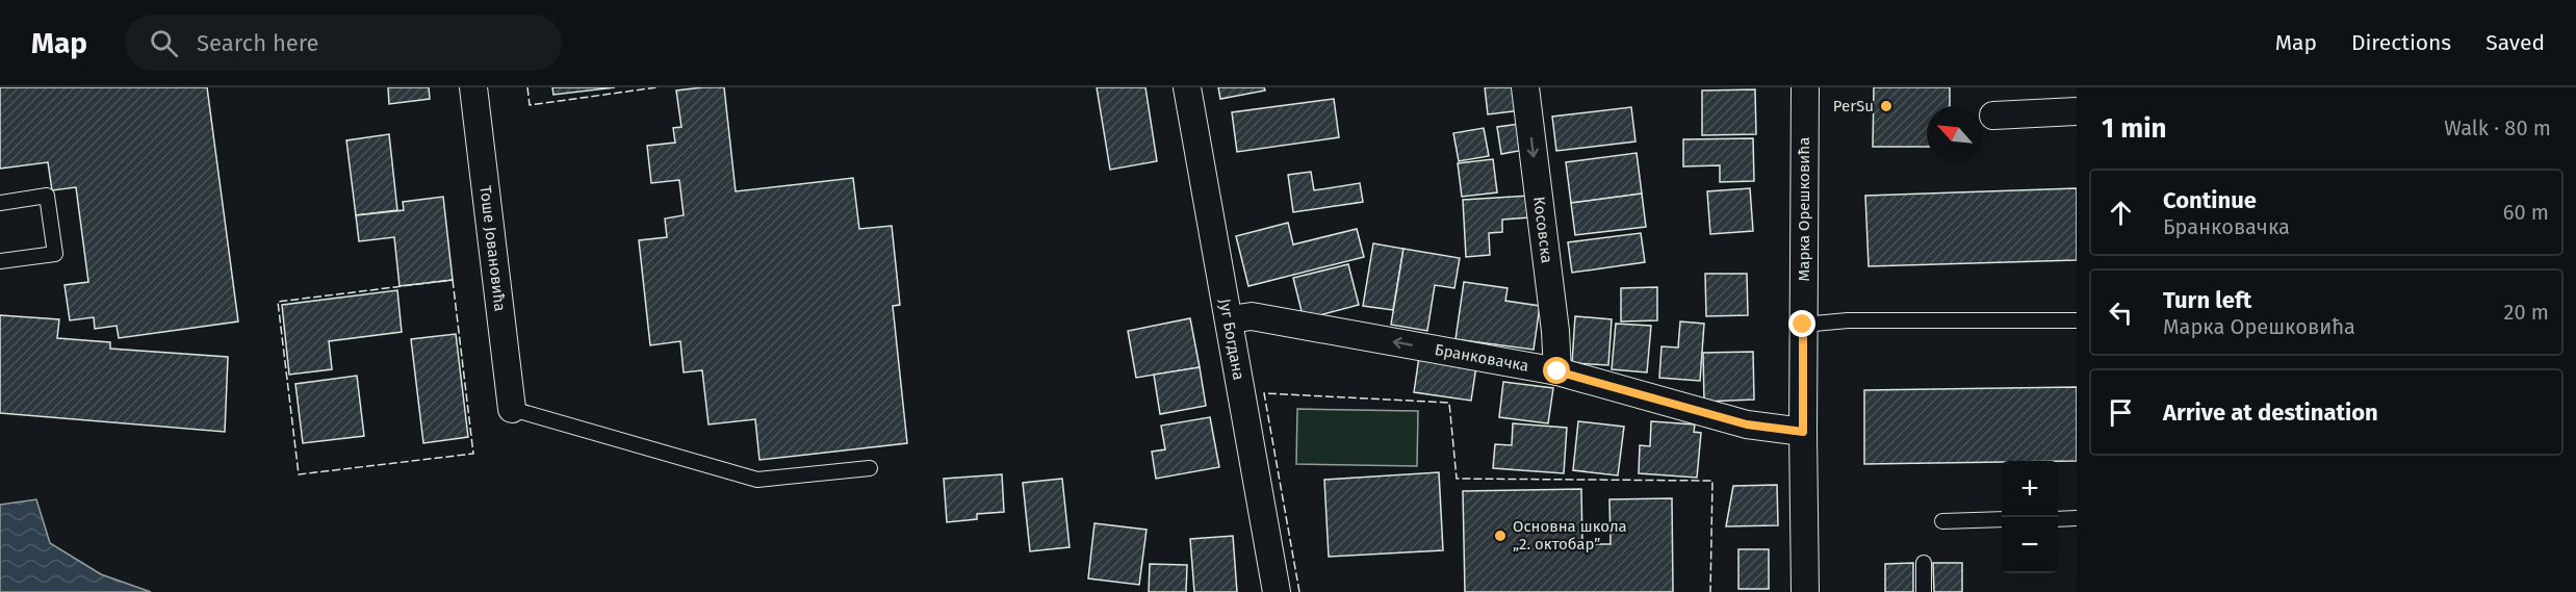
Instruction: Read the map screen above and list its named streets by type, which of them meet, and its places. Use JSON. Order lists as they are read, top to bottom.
{
  "streets": {
    "street": [
      "Марка Орешковића",
      "Косовска",
      "Тоше Јовановића",
      "Југ Богдана",
      "Бранковачка"
    ]
  },
  "crossings": [
    ["Марка Орешковића", "Бранковачка"],
    ["Косовска", "Бранковачка"],
    ["Југ Богдана", "Бранковачка"]
  ],
  "one_way": ["Косовска", "Бранковачка"],
  "places": ["PerSu", "Основна школа „2. октобар”"],
  "north": "top left",
  "page": {
    "header": "Map",
    "search": "Search here",
    "nav": ["Map", "Directions", "Saved"],
    "heading": ["1 min", "Walk · 80 m"],
    "list": [
      ["Continue", "Бранковачка", "60 m"],
      ["Turn left", "Марка Орешковића", "20 m"],
      "Arrive at destination"
    ],
    "map_buttons": ["+", "−"]
  }
}
